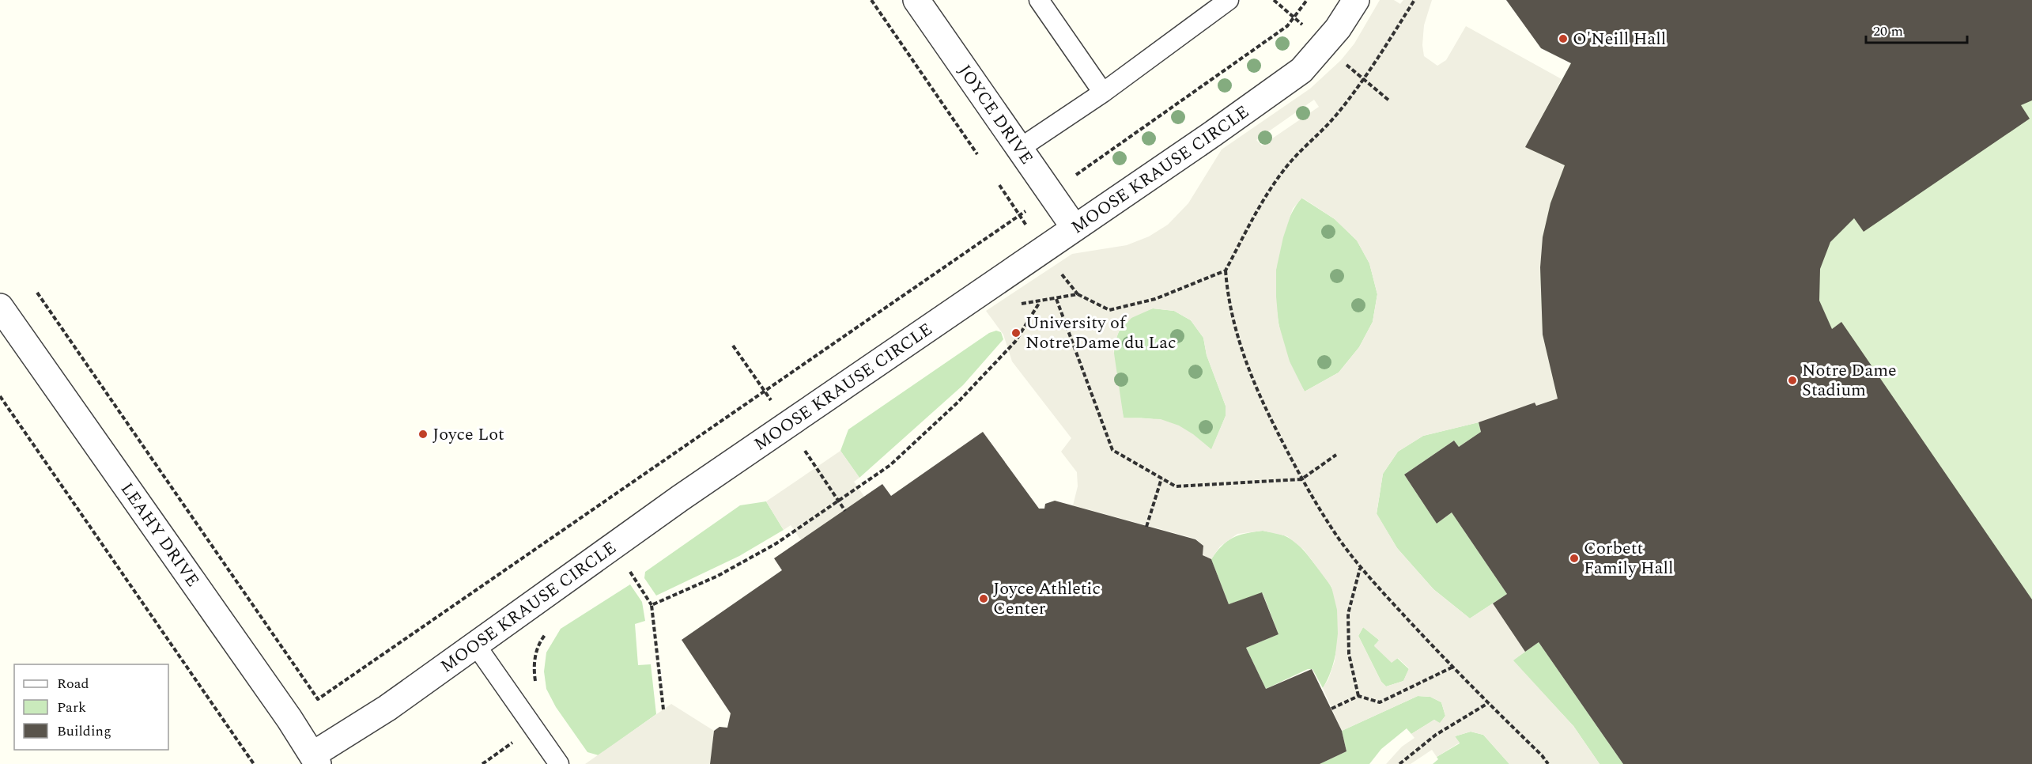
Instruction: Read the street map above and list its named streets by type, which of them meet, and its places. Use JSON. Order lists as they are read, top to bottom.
{
  "streets": {
    "street": ["JOYCE DRIVE", "MOOSE KRAUSE CIRCLE", "LEAHY DRIVE"]
  },
  "crossings": [
    ["JOYCE DRIVE", "MOOSE KRAUSE CIRCLE"],
    ["MOOSE KRAUSE CIRCLE", "LEAHY DRIVE"]
  ],
  "places": [
    "O'Neill Hall",
    "University of Notre Dame du Lac",
    "Notre Dame Stadium",
    "Joyce Lot",
    "Corbett Family Hall",
    "Joyce Athletic Center"
  ],
  "legend": ["Road", "Park", "Building"],
  "scale_bar": "20 m"
}
